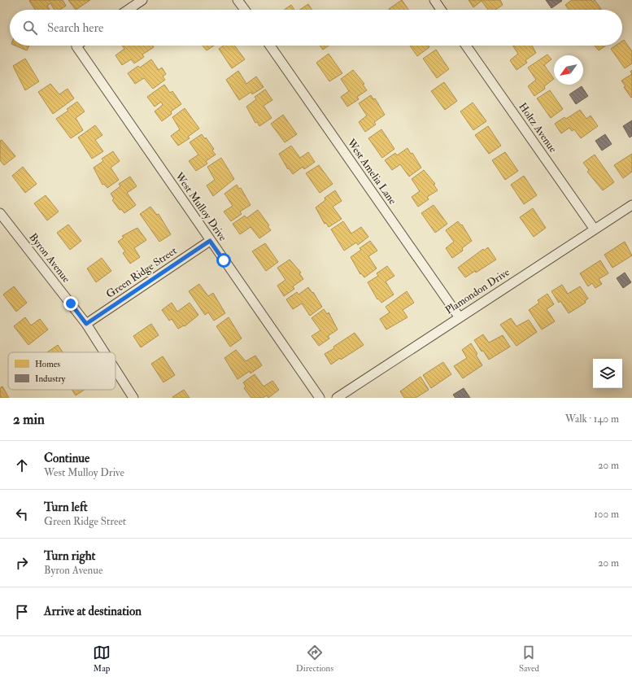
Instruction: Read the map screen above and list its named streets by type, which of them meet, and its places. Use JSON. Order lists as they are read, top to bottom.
{
  "streets": {
    "street": [
      "Holtz Avenue",
      "West Amelia Lane",
      "West Mulloy Drive",
      "Byron Avenue",
      "Green Ridge Street",
      "Plamondon Drive"
    ]
  },
  "crossings": [
    ["Holtz Avenue", "Plamondon Drive"],
    ["West Amelia Lane", "Plamondon Drive"],
    ["West Mulloy Drive", "Green Ridge Street"],
    ["Byron Avenue", "Green Ridge Street"]
  ],
  "legend": ["Homes", "Industry"],
  "north": "bottom left",
  "page": {
    "search": "Search here",
    "heading": ["2 min", "Walk · 140 m"],
    "list": [
      ["Continue", "West Mulloy Drive", "20 m"],
      ["Turn left", "Green Ridge Street", "100 m"],
      ["Turn right", "Byron Avenue", "20 m"],
      "Arrive at destination"
    ],
    "nav": ["Map", "Directions", "Saved"]
  }
}
